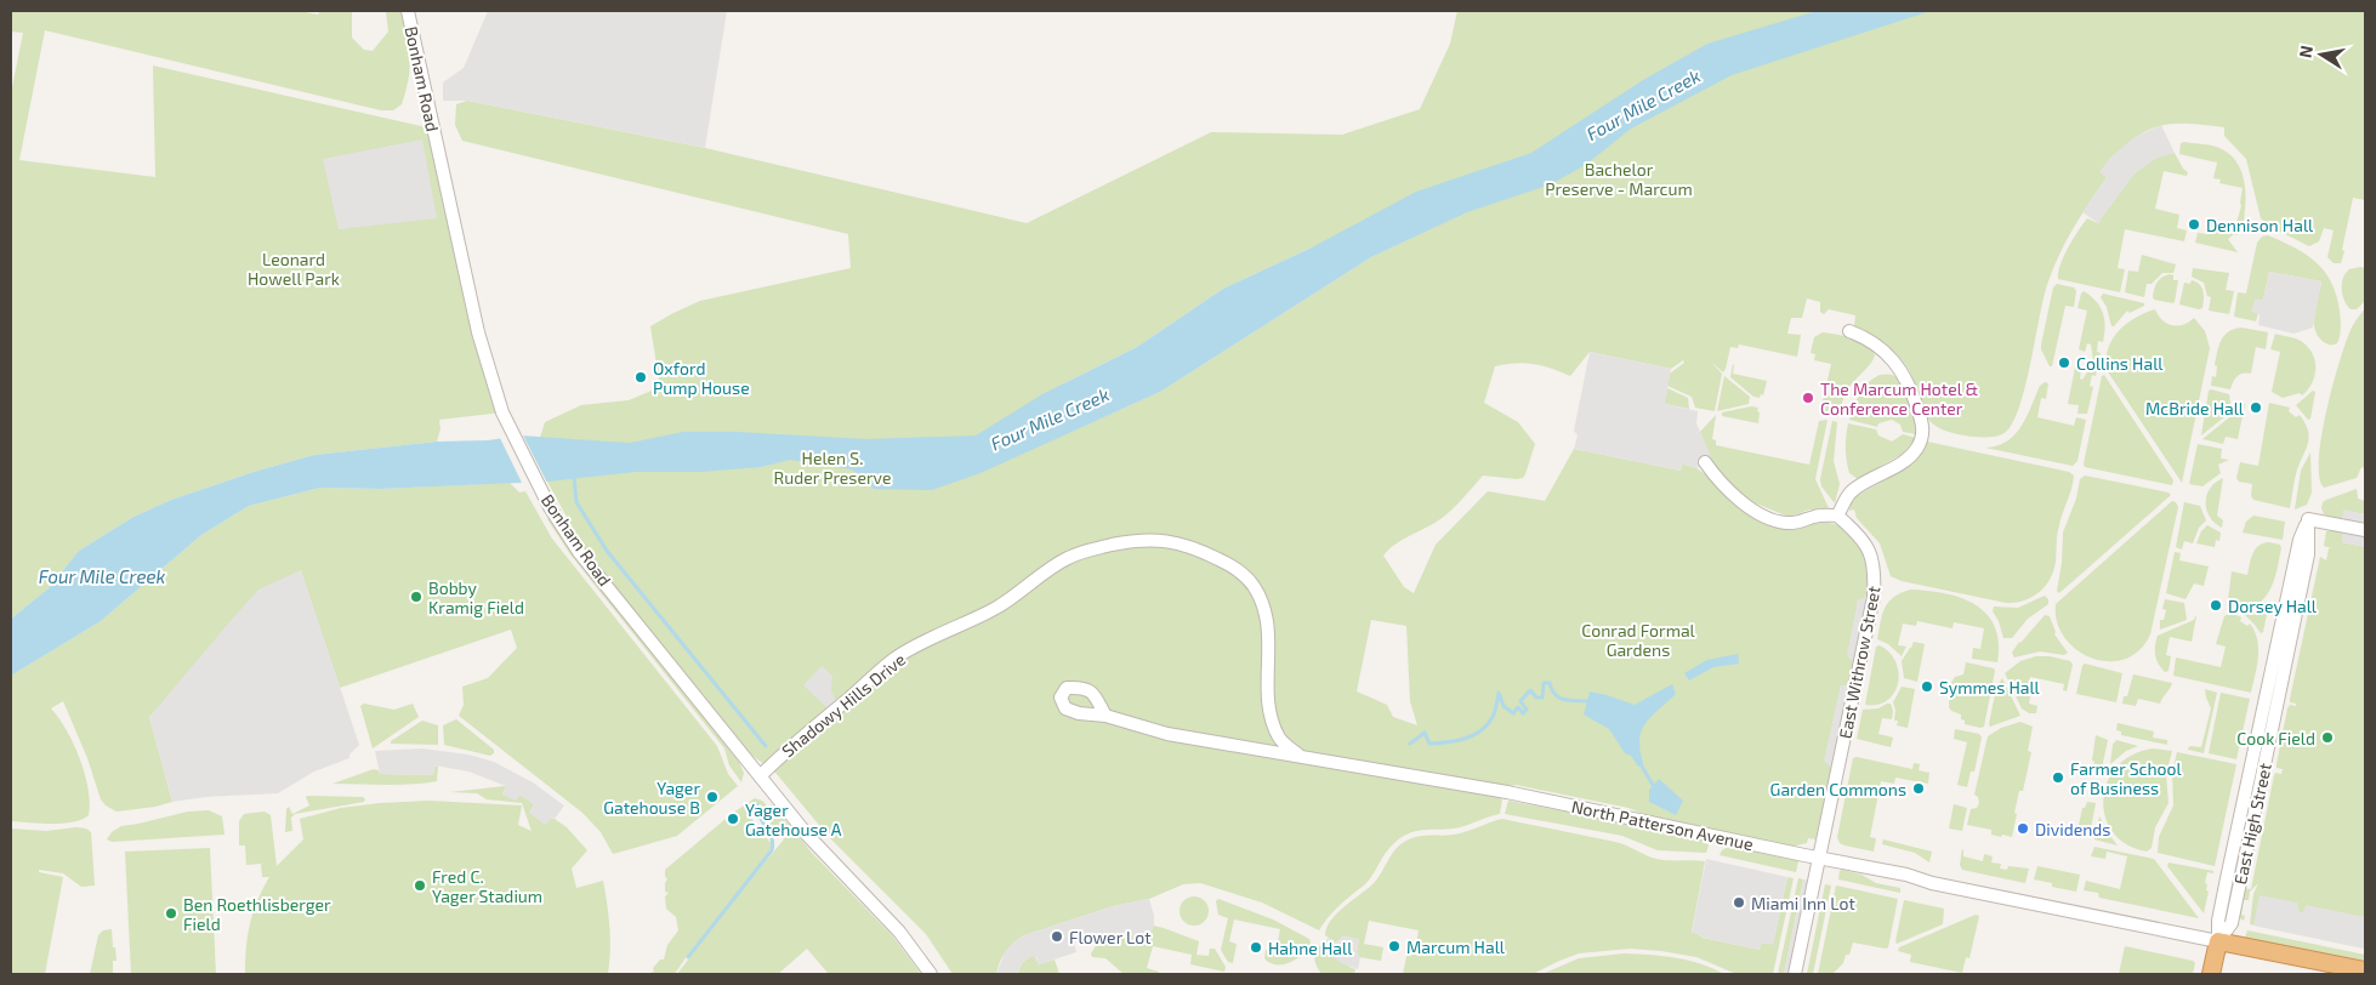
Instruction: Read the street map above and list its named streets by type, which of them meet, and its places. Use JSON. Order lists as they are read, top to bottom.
{
  "streets": {
    "highway": ["East High Street"],
    "street": [
      "Bonham Road",
      "East Withrow Street",
      "Shadowy Hills Drive",
      "North Patterson Avenue"
    ]
  },
  "crossings": [
    ["Bonham Road", "Shadowy Hills Drive"],
    ["East Withrow Street", "North Patterson Avenue"],
    ["Shadowy Hills Drive", "North Patterson Avenue"],
    ["East High Street", "North Patterson Avenue"]
  ],
  "water": ["Four Mile Creek"],
  "parks": [
    "Bachelor Preserve - Marcum",
    "Leonard Howell Park",
    "Helen S. Ruder Preserve",
    "Conrad Formal Gardens"
  ],
  "places": [
    "Dennison Hall",
    "Collins Hall",
    "Oxford Pump House",
    "The Marcum Hotel & Conference Center",
    "McBride Hall",
    "Bobby Kramig Field",
    "Dorsey Hall",
    "Symmes Hall",
    "Cook Field",
    "Farmer School of Business",
    "Garden Commons",
    "Yager Gatehouse B",
    "Yager Gatehouse A",
    "Dividends",
    "Fred C. Yager Stadium",
    "Miami Inn Lot",
    "Ben Roethlisberger Field",
    "Flower Lot",
    "Marcum Hall",
    "Hahne Hall"
  ],
  "north": "left"
}
